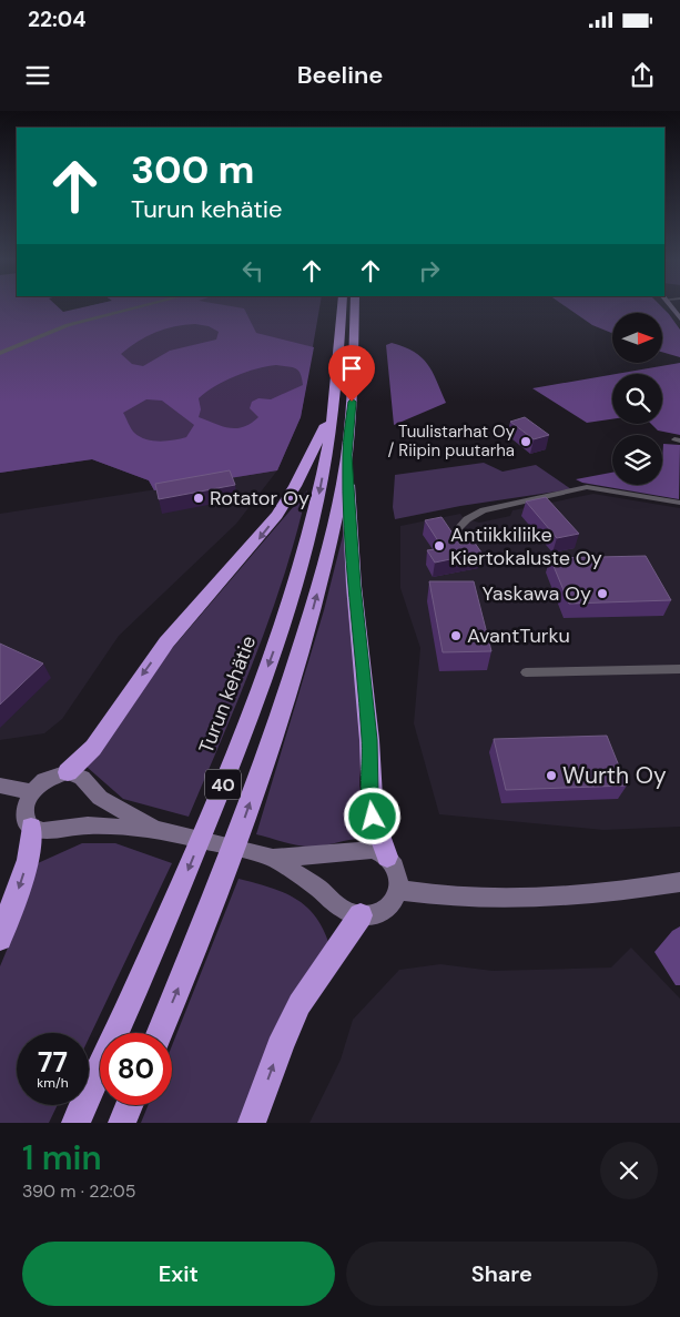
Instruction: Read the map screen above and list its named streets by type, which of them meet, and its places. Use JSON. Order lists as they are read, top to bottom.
{
  "streets": {
    "highway": ["Turun kehätie", "40"]
  },
  "places": [
    "Tuulistarhat Oy / Riipin puutarha",
    "Rotator Oy",
    "Antiikkiliike Kiertokaluste Oy",
    "Yaskawa Oy",
    "AvantTurku",
    "Wurth Oy"
  ],
  "north": "right",
  "page": {
    "status": "22:04",
    "header": "Beeline",
    "turn": ["300 m", "Turun kehätie"],
    "speed": "77 km/h",
    "limit": "80",
    "heading": ["1 min", "390 m · 22:05"],
    "buttons": ["Exit", "Share"]
  }
}
